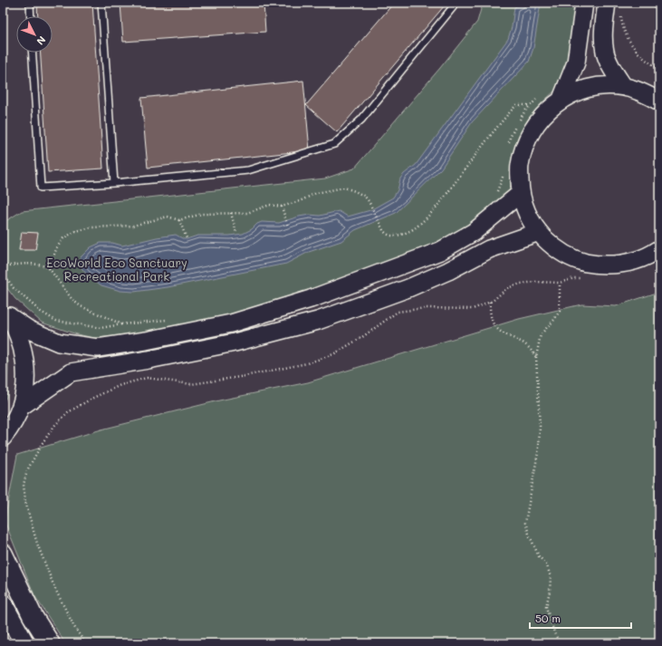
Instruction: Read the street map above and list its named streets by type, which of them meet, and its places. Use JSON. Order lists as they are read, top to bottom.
{
  "parks": ["EcoWorld Eco Sanctuary Recreational Park"],
  "scale_bar": "50 m",
  "north": "bottom right"
}
